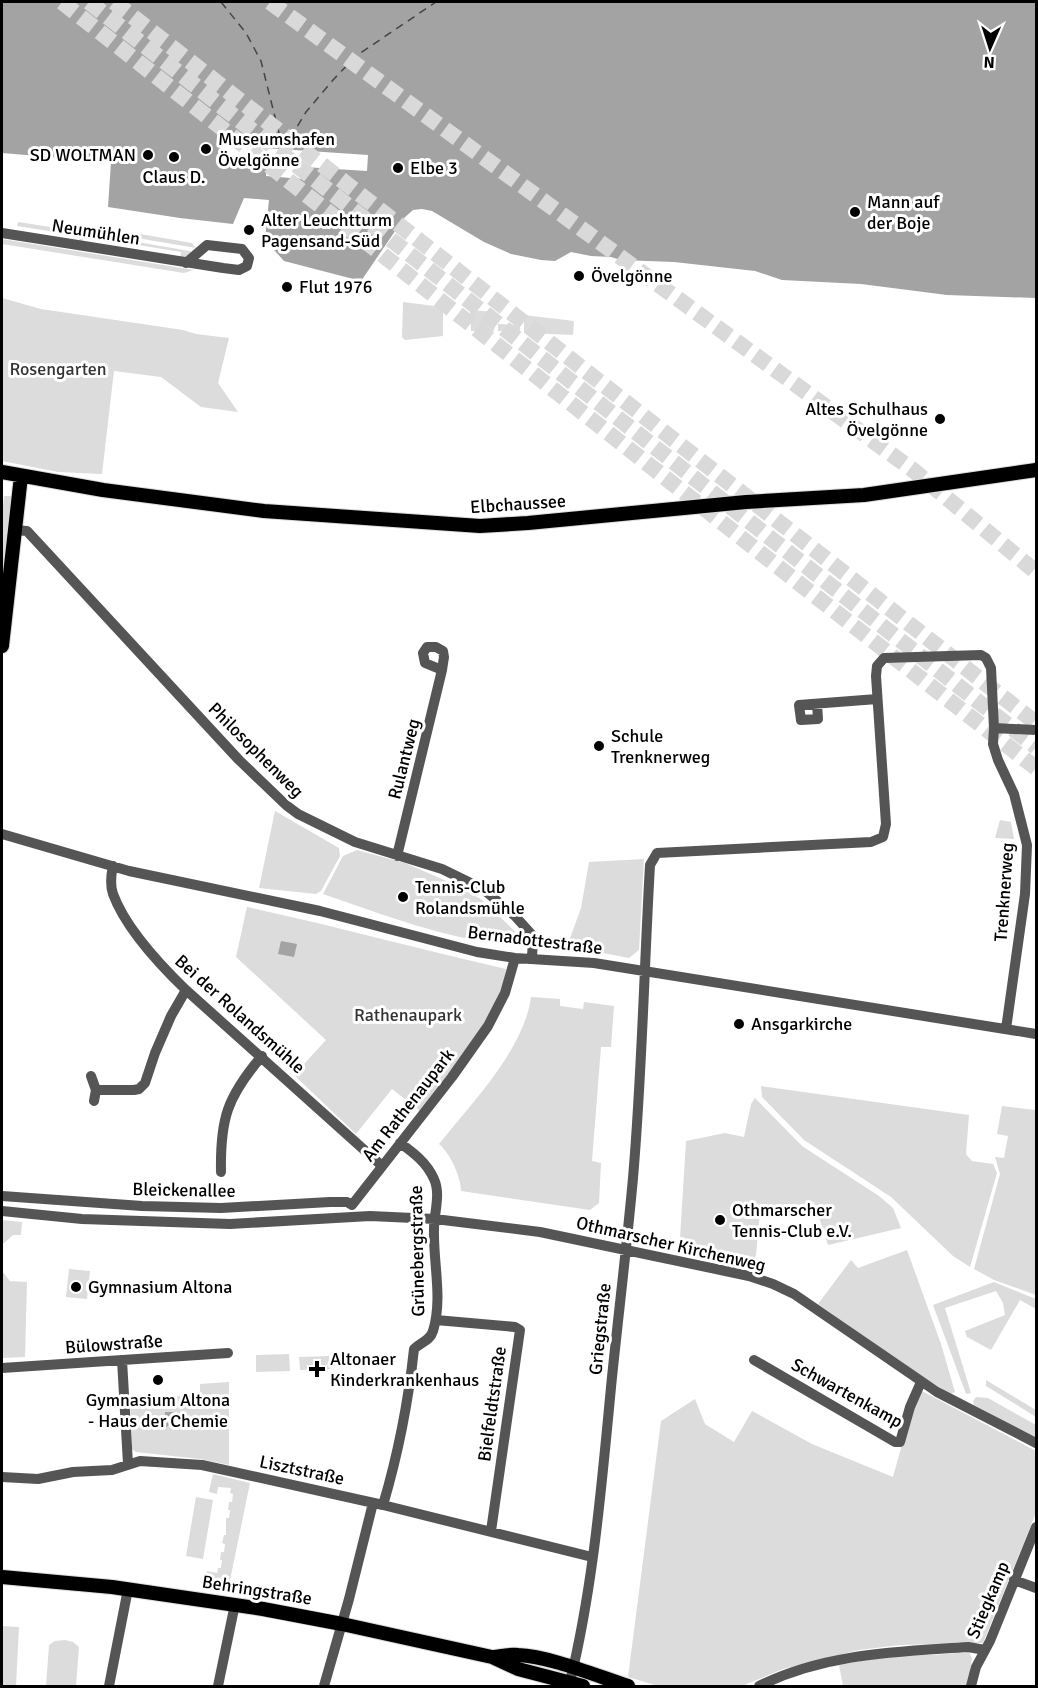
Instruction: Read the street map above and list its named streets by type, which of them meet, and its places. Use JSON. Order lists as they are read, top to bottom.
{
  "streets": {
    "main road": ["Elbchaussee", "Behringstraße"],
    "street": [
      "Neumühlen",
      "Philosophenweg",
      "Rulantweg",
      "Trenknerweg",
      "Bernadottestraße",
      "Bei der Rolandsmühle",
      "Am Rathenaupark",
      "Bleickenallee",
      "Othmarscher Kirchenweg",
      "Grünebergstraße",
      "Griegstraße",
      "Bülowstraße",
      "Schwartenkamp",
      "Bielfeldtstraße",
      "Lisztstraße",
      "Stiegkamp"
    ]
  },
  "crossings": [
    ["Philosophenweg", "Rulantweg"],
    ["Philosophenweg", "Bernadottestraße"],
    ["Trenknerweg", "Bernadottestraße"],
    ["Trenknerweg", "Griegstraße"],
    ["Bernadottestraße", "Bei der Rolandsmühle"],
    ["Bernadottestraße", "Am Rathenaupark"],
    ["Bernadottestraße", "Griegstraße"],
    ["Bei der Rolandsmühle", "Am Rathenaupark"],
    ["Am Rathenaupark", "Bleickenallee"],
    ["Am Rathenaupark", "Grünebergstraße"],
    ["Bleickenallee", "Othmarscher Kirchenweg"],
    ["Bleickenallee", "Grünebergstraße"],
    ["Othmarscher Kirchenweg", "Grünebergstraße"],
    ["Othmarscher Kirchenweg", "Griegstraße"],
    ["Othmarscher Kirchenweg", "Schwartenkamp"],
    ["Grünebergstraße", "Bielfeldtstraße"],
    ["Grünebergstraße", "Lisztstraße"],
    ["Grünebergstraße", "Behringstraße"],
    ["Griegstraße", "Lisztstraße"],
    ["Griegstraße", "Behringstraße"],
    ["Bielfeldtstraße", "Lisztstraße"]
  ],
  "parks": ["Rosengarten", "Rathenaupark"],
  "places": {
    "other": [
      "Museumshafen Övelgönne",
      "SD WOLTMAN",
      "Claus D.",
      "Elbe 3",
      "Mann auf der Boje",
      "Alter Leuchtturm Pagensand-Süd",
      "Övelgönne",
      "Flut 1976",
      "Altes Schulhaus Övelgönne",
      "Schule Trenknerweg",
      "Tennis-Club Rolandsmühle",
      "Ansgarkirche",
      "Othmarscher Tennis-Club e.V.",
      "Gymnasium Altona",
      "Gymnasium Altona - Haus der Chemie"
    ],
    "health": ["Altonaer Kinderkrankenhaus"]
  },
  "north": "bottom"
}
